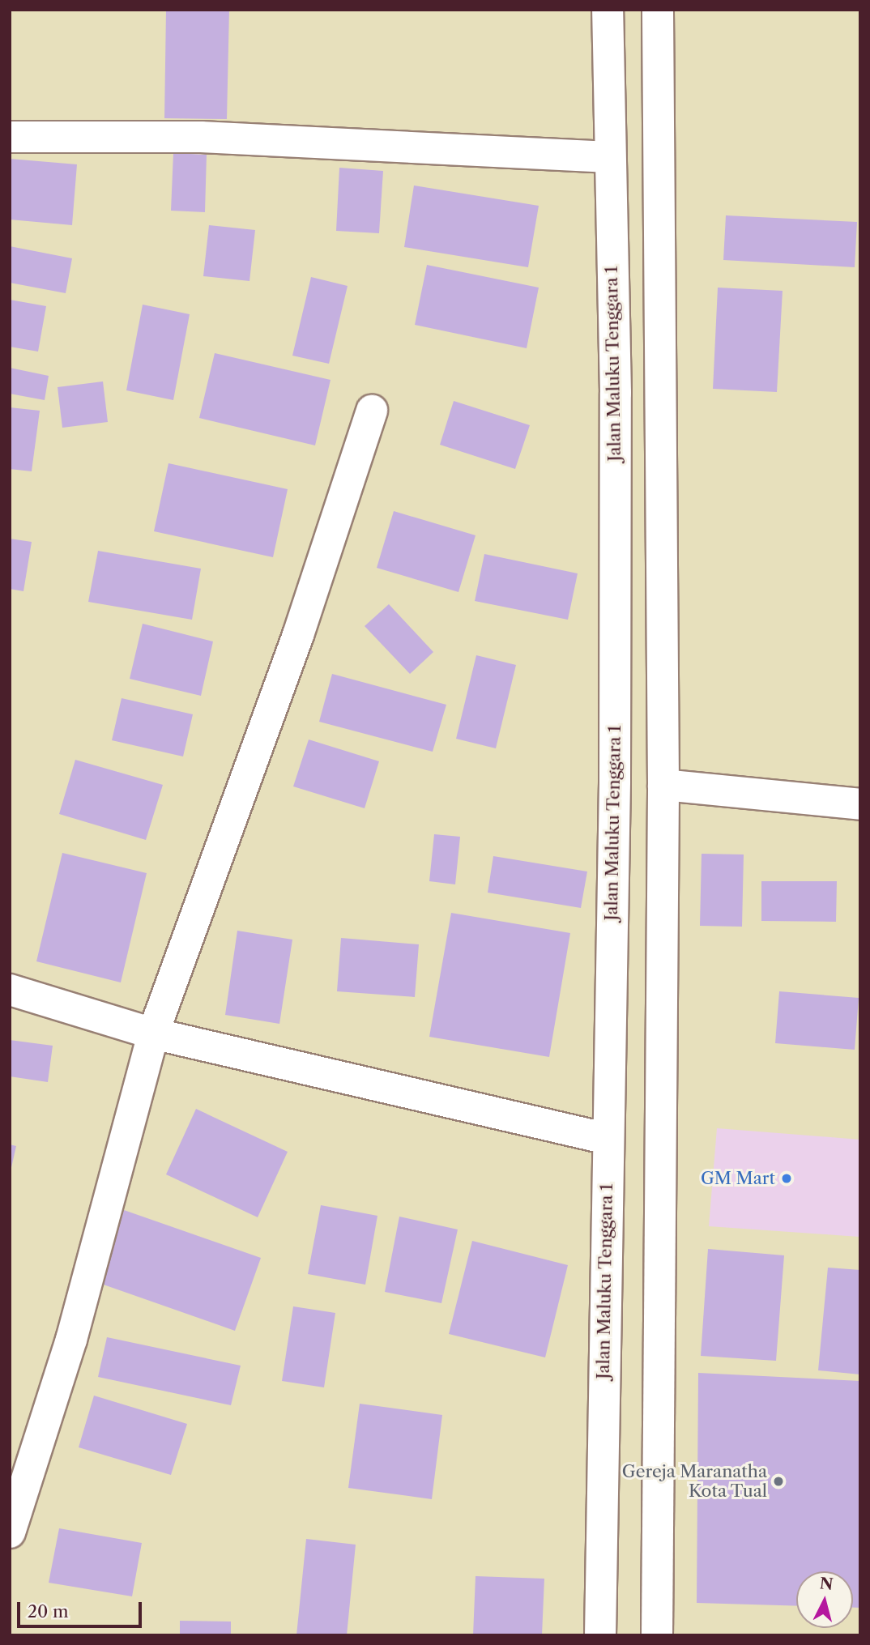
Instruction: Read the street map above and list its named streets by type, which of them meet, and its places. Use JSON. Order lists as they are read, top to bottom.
{
  "streets": {
    "main road": ["Jalan Maluku Tenggara 1"]
  },
  "places": ["GM Mart", "Gereja Maranatha Kota Tual"],
  "scale_bar": "20 m",
  "north": "top"
}
